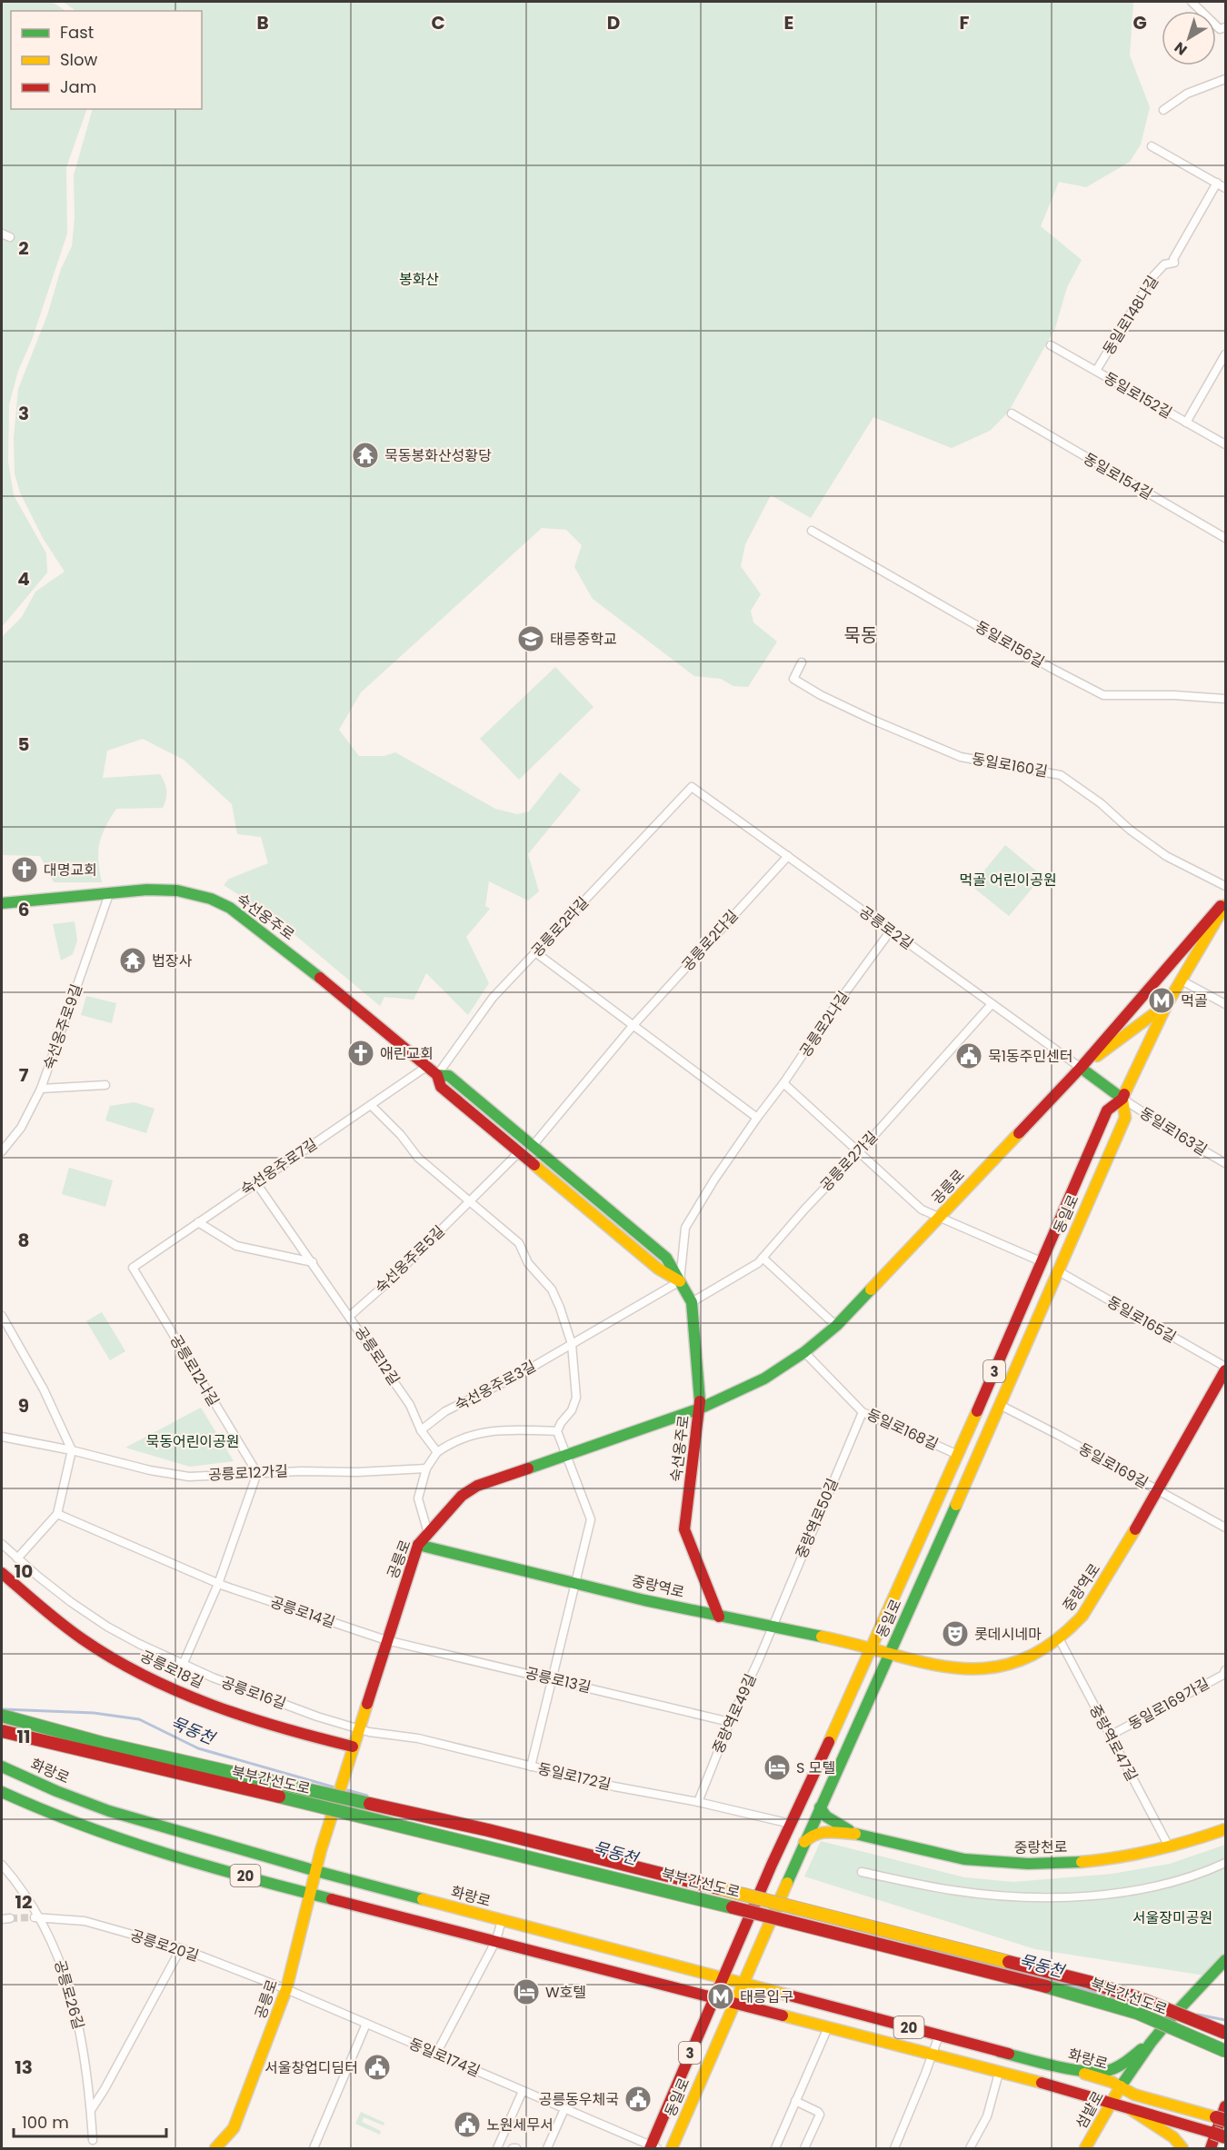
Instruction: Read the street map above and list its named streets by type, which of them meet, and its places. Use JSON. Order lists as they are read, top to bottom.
{
  "streets": {
    "main road": [
      "숙선옹주로",
      "공릉로",
      "동일로",
      "3",
      "중랑역로",
      "공릉로18길",
      "화랑로",
      "북부간선도로",
      "중랑천로",
      "20",
      "섬밭로"
    ],
    "street": [
      "동일로148나길",
      "동일로152길",
      "동일로154길",
      "동일로156길",
      "동일로160길",
      "공릉로2라길",
      "공릉로2길",
      "공릉로2다길",
      "공릉로2나길",
      "숙선옹주로9길",
      "동일로163길",
      "공릉로2가길",
      "숙선옹주로7길",
      "숙선옹주로5길",
      "동일로165길",
      "공릉로12길",
      "공릉로12나길",
      "숙선옹주로3길",
      "동일로168길",
      "동일로169길",
      "공릉로12가길",
      "중랑역로50길",
      "공릉로14길",
      "공릉로13길",
      "공릉로16길",
      "동일로169가길",
      "중랑역로49길",
      "중랑역로47길",
      "동일로172길",
      "공릉로20길",
      "공릉로26길",
      "동일로174길"
    ]
  },
  "crossings": [
    ["동일로148나길", "동일로152길"],
    ["숙선옹주로", "공릉로2라길"],
    ["숙선옹주로", "공릉로2다길"],
    ["숙선옹주로", "공릉로2나길"],
    ["숙선옹주로", "숙선옹주로9길"],
    ["숙선옹주로", "공릉로2가길"],
    ["숙선옹주로", "숙선옹주로7길"],
    ["숙선옹주로", "공릉로"],
    ["숙선옹주로", "숙선옹주로5길"],
    ["숙선옹주로", "숙선옹주로3길"],
    ["숙선옹주로", "중랑역로"],
    ["공릉로2라길", "공릉로2길"],
    ["공릉로2길", "공릉로2다길"],
    ["공릉로2길", "공릉로2나길"],
    ["공릉로2길", "공릉로2가길"],
    ["공릉로2길", "공릉로"],
    ["공릉로2나길", "숙선옹주로3길"],
    ["동일로163길", "동일로"],
    ["숙선옹주로7길", "공릉로12길"],
    ["숙선옹주로7길", "공릉로12나길"],
    ["공릉로", "동일로"],
    ["공릉로", "동일로168길"],
    ["공릉로", "중랑역로"],
    ["공릉로", "공릉로14길"],
    ["공릉로", "공릉로18길"],
    ["공릉로", "공릉로13길"],
    ["공릉로", "공릉로16길"],
    ["공릉로", "화랑로"],
    ["공릉로", "동일로172길"],
    ["공릉로", "20"],
    ["공릉로", "공릉로20길"],
    ["공릉로", "동일로174길"],
    ["동일로", "동일로165길"],
    ["동일로", "동일로168길"],
    ["동일로", "동일로169길"],
    ["동일로", "중랑역로"],
    ["동일로", "화랑로"],
    ["동일로", "동일로172길"],
    ["동일로", "20"],
    ["동일로", "동일로174길"],
    ["숙선옹주로5길", "공릉로12길"],
    ["동일로165길", "중랑역로"],
    ["공릉로12길", "숙선옹주로3길"],
    ["공릉로12나길", "공릉로12가길"],
    ["동일로168길", "중랑역로50길"],
    ["동일로169길", "중랑역로"],
    ["중랑역로50길", "중랑역로"],
    ["중랑역로50길", "중랑역로49길"],
    ["중랑역로", "중랑역로49길"],
    ["중랑역로", "중랑역로47길"],
    ["공릉로14길", "공릉로13길"],
    ["공릉로13길", "중랑역로49길"],
    ["공릉로16길", "동일로172길"],
    ["동일로169가길", "중랑역로47길"],
    ["중랑역로49길", "동일로172길"],
    ["중랑역로47길", "중랑천로"],
    ["화랑로", "섬밭로"],
    ["20", "섬밭로"],
    ["공릉로20길", "공릉로26길"],
    ["공릉로20길", "동일로174길"]
  ],
  "districts": ["묵동"],
  "water": ["묵동천"],
  "parks": [
    "봉화산",
    "먹골 어린이공원",
    "묵동어린이공원",
    "서울장미공원"
  ],
  "places": {
    "temple": ["묵동봉화산성황당", "법장사"],
    "school or university": ["태릉중학교"],
    "church": ["대명교회", "애린교회"],
    "metro station": ["먹골", "태릉입구"],
    "public building": [
      "묵1동주민센터",
      "서울창업디딤터",
      "공릉동우체국",
      "노원세무서"
    ],
    "theatre": ["롯데시네마"],
    "hotel": ["S 모텔", "W호텔"]
  },
  "legend": ["Fast", "Slow", "Jam"],
  "scale_bar": "100 m",
  "north": "bottom left",
  "grid": {
    "columns": [
      "B",
      "C",
      "D",
      "E",
      "F",
      "G"
    ],
    "rows": [
      "2",
      "3",
      "4",
      "5",
      "6",
      "7",
      "8",
      "9",
      "10",
      "11",
      "12",
      "13"
    ]
  }
}
